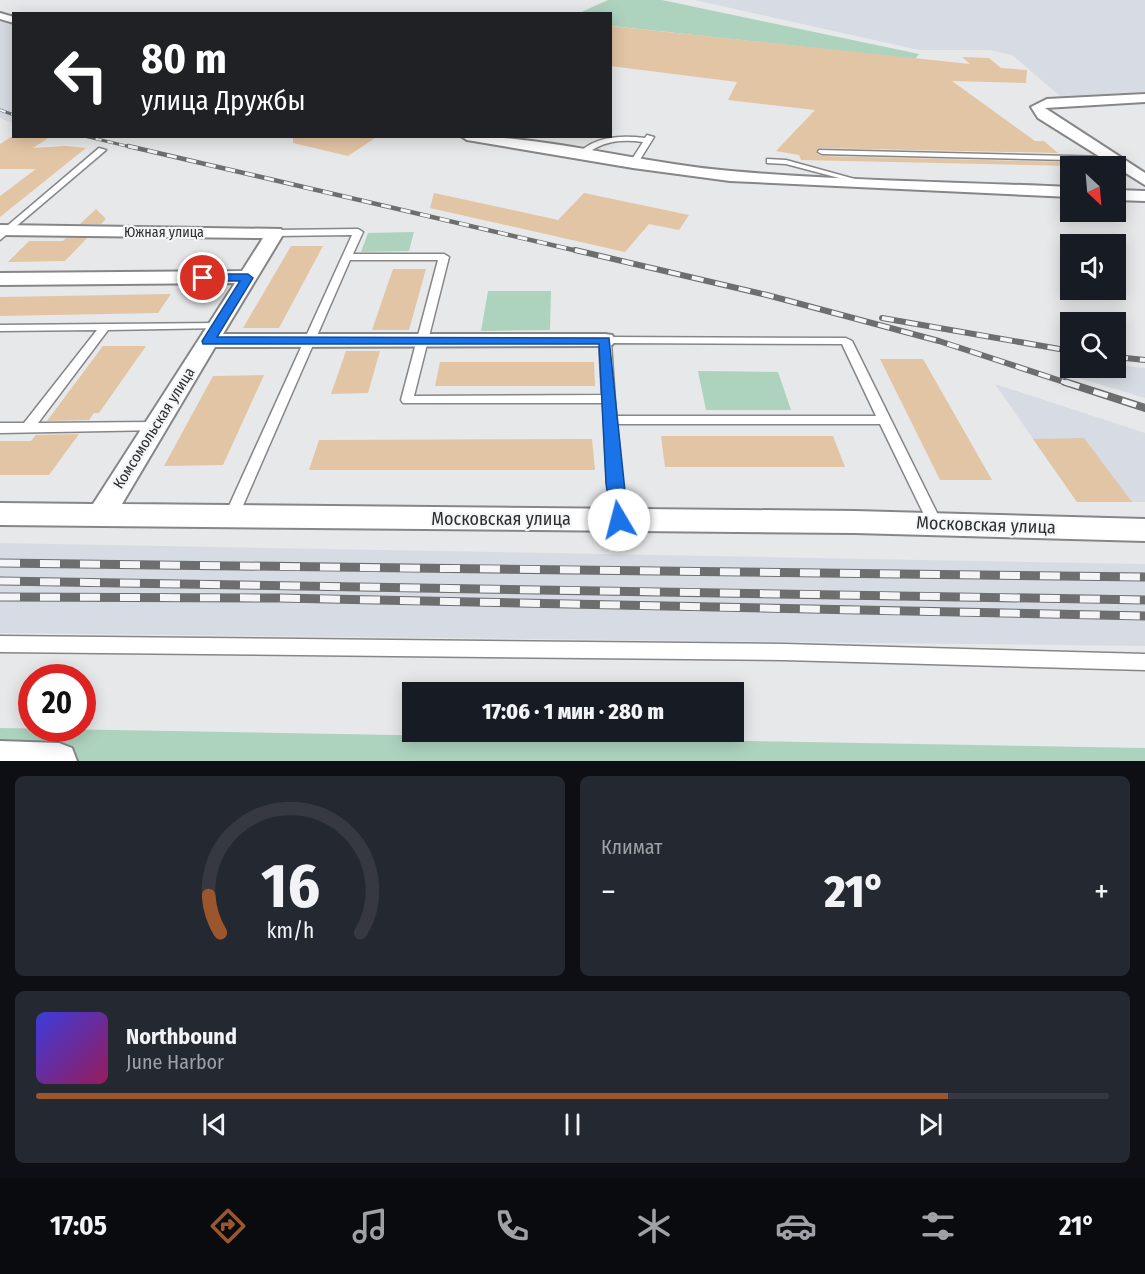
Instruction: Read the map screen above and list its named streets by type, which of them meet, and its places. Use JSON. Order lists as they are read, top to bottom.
{
  "streets": {
    "street": ["Южная улица", "Комсомольская улица", "Московская улица"]
  },
  "crossings": [
    ["Комсомольская улица", "Московская улица"]
  ],
  "north": "bottom right",
  "page": {
    "turn": ["80 m", "улица Дружбы"],
    "limit": "20",
    "trip": "17:06 · 1 мин · 280 m",
    "tile": "Климат",
    "heat": ["−", "21°", "+"],
    "song": ["Northbound", "June Harbor"],
    "tabs": ["17:05", "21°"],
    "gauge": ["16", "km/h"]
  }
}
